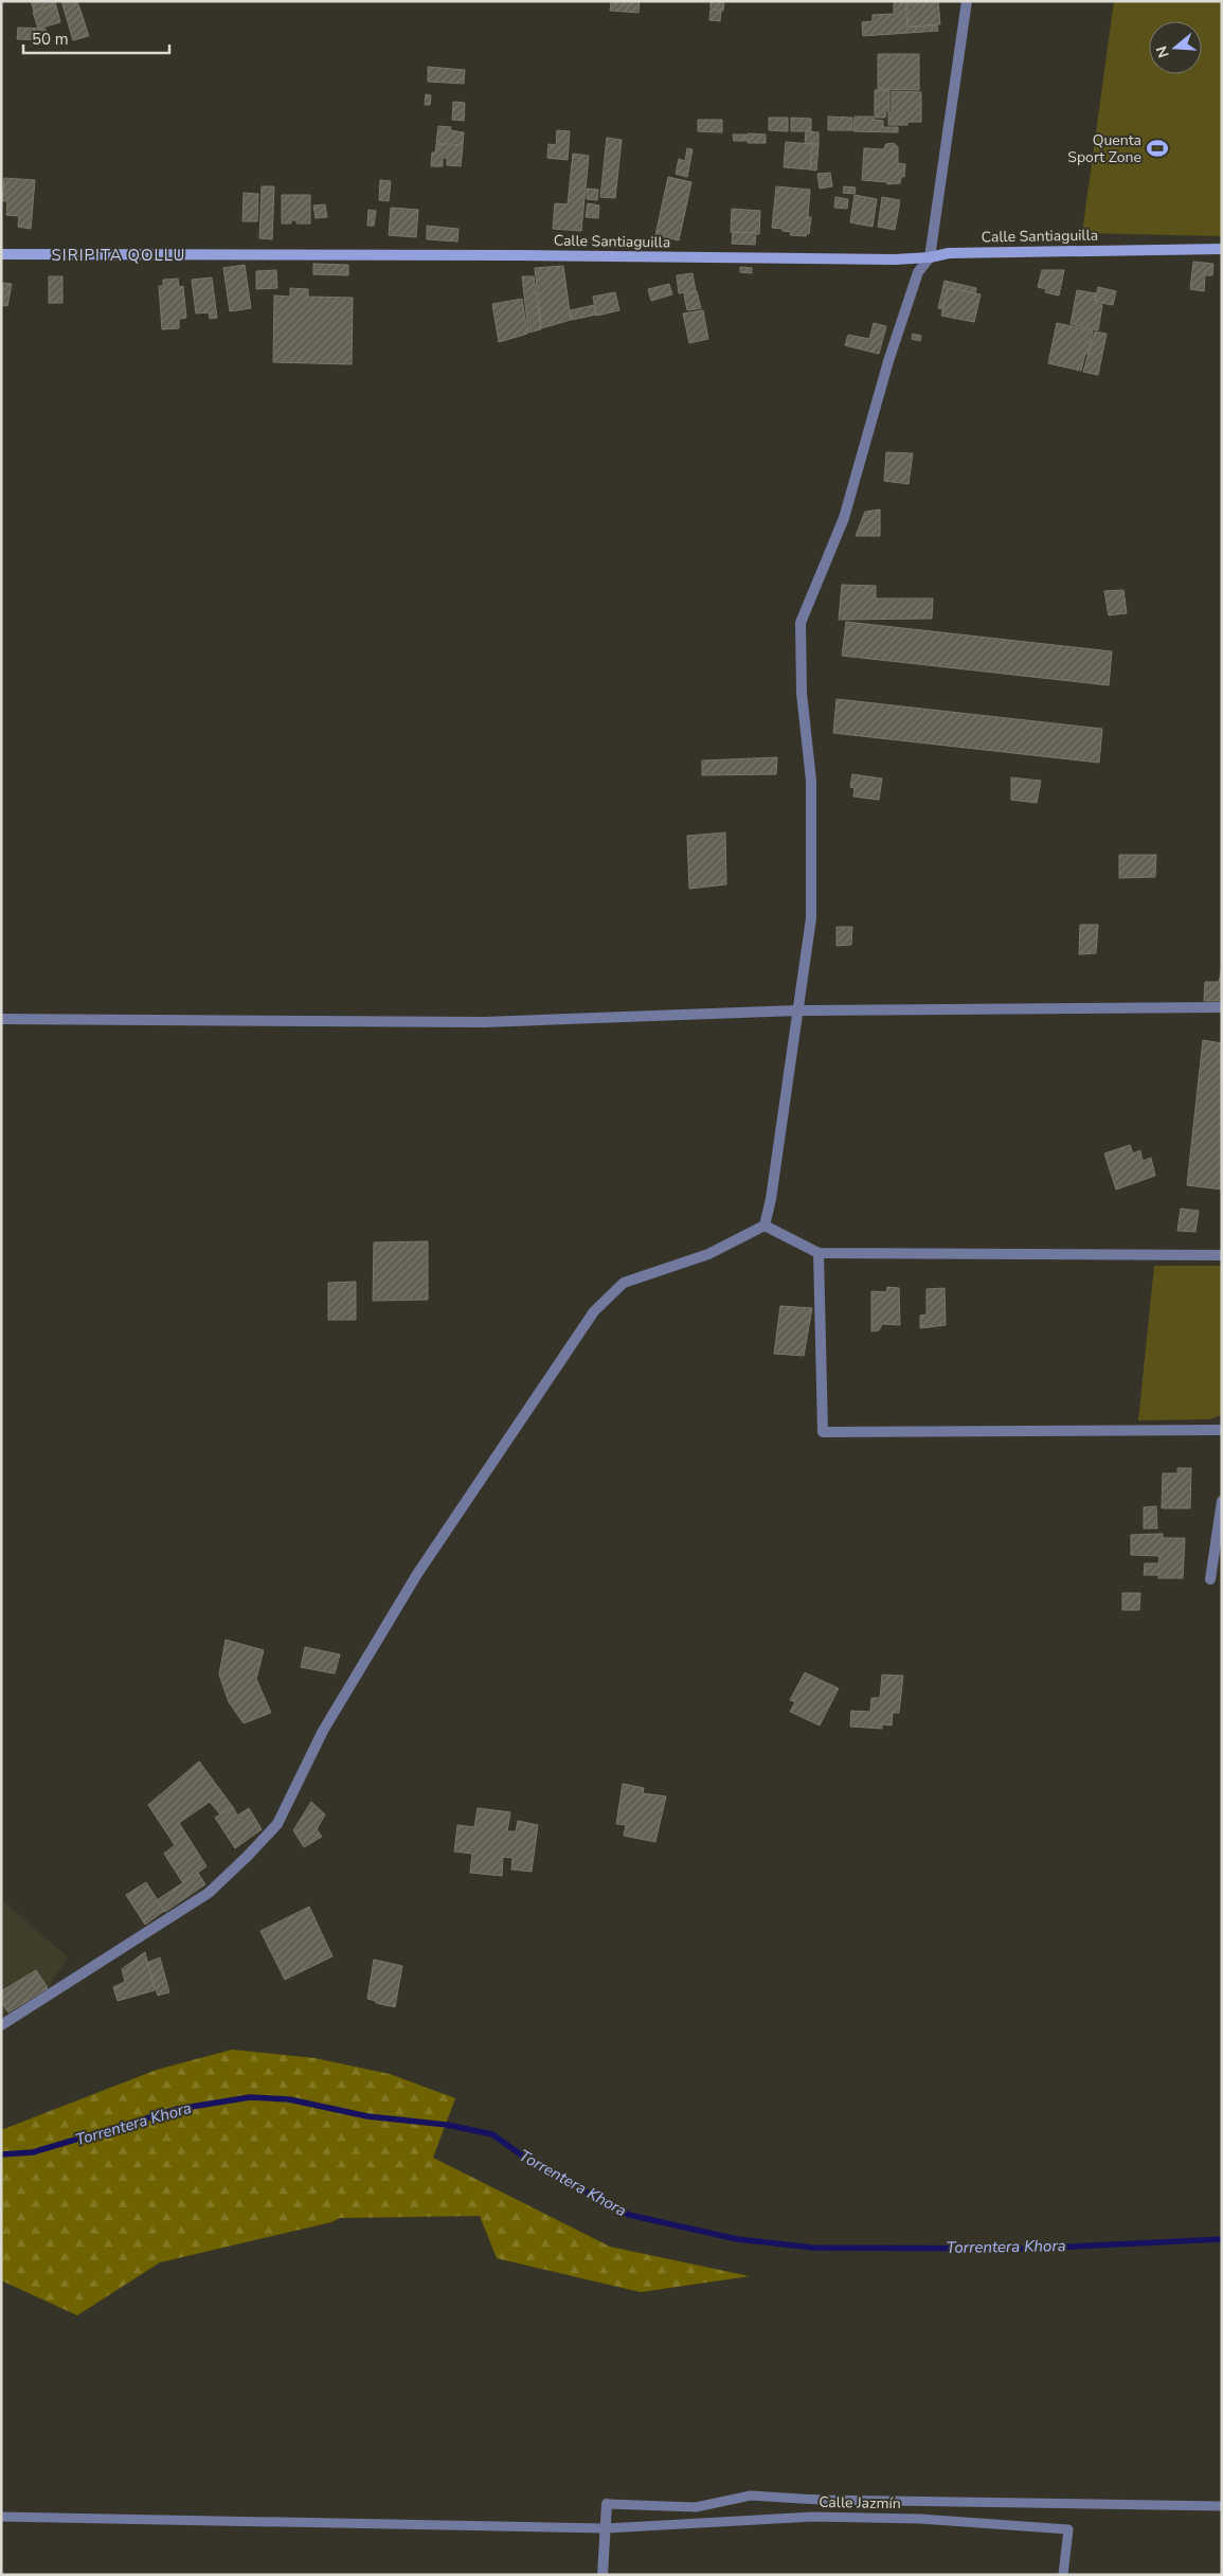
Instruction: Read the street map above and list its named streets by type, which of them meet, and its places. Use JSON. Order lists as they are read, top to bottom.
{
  "streets": {
    "street": ["Calle Santiaguilla"],
    "lane": ["Calle Jazmín"]
  },
  "districts": ["SIRIPITA QOLLU"],
  "water": ["Torrentera Khora"],
  "places": {
    "sports": ["Quenta Sport Zone"]
  },
  "scale_bar": "50 m",
  "north": "left"
}
